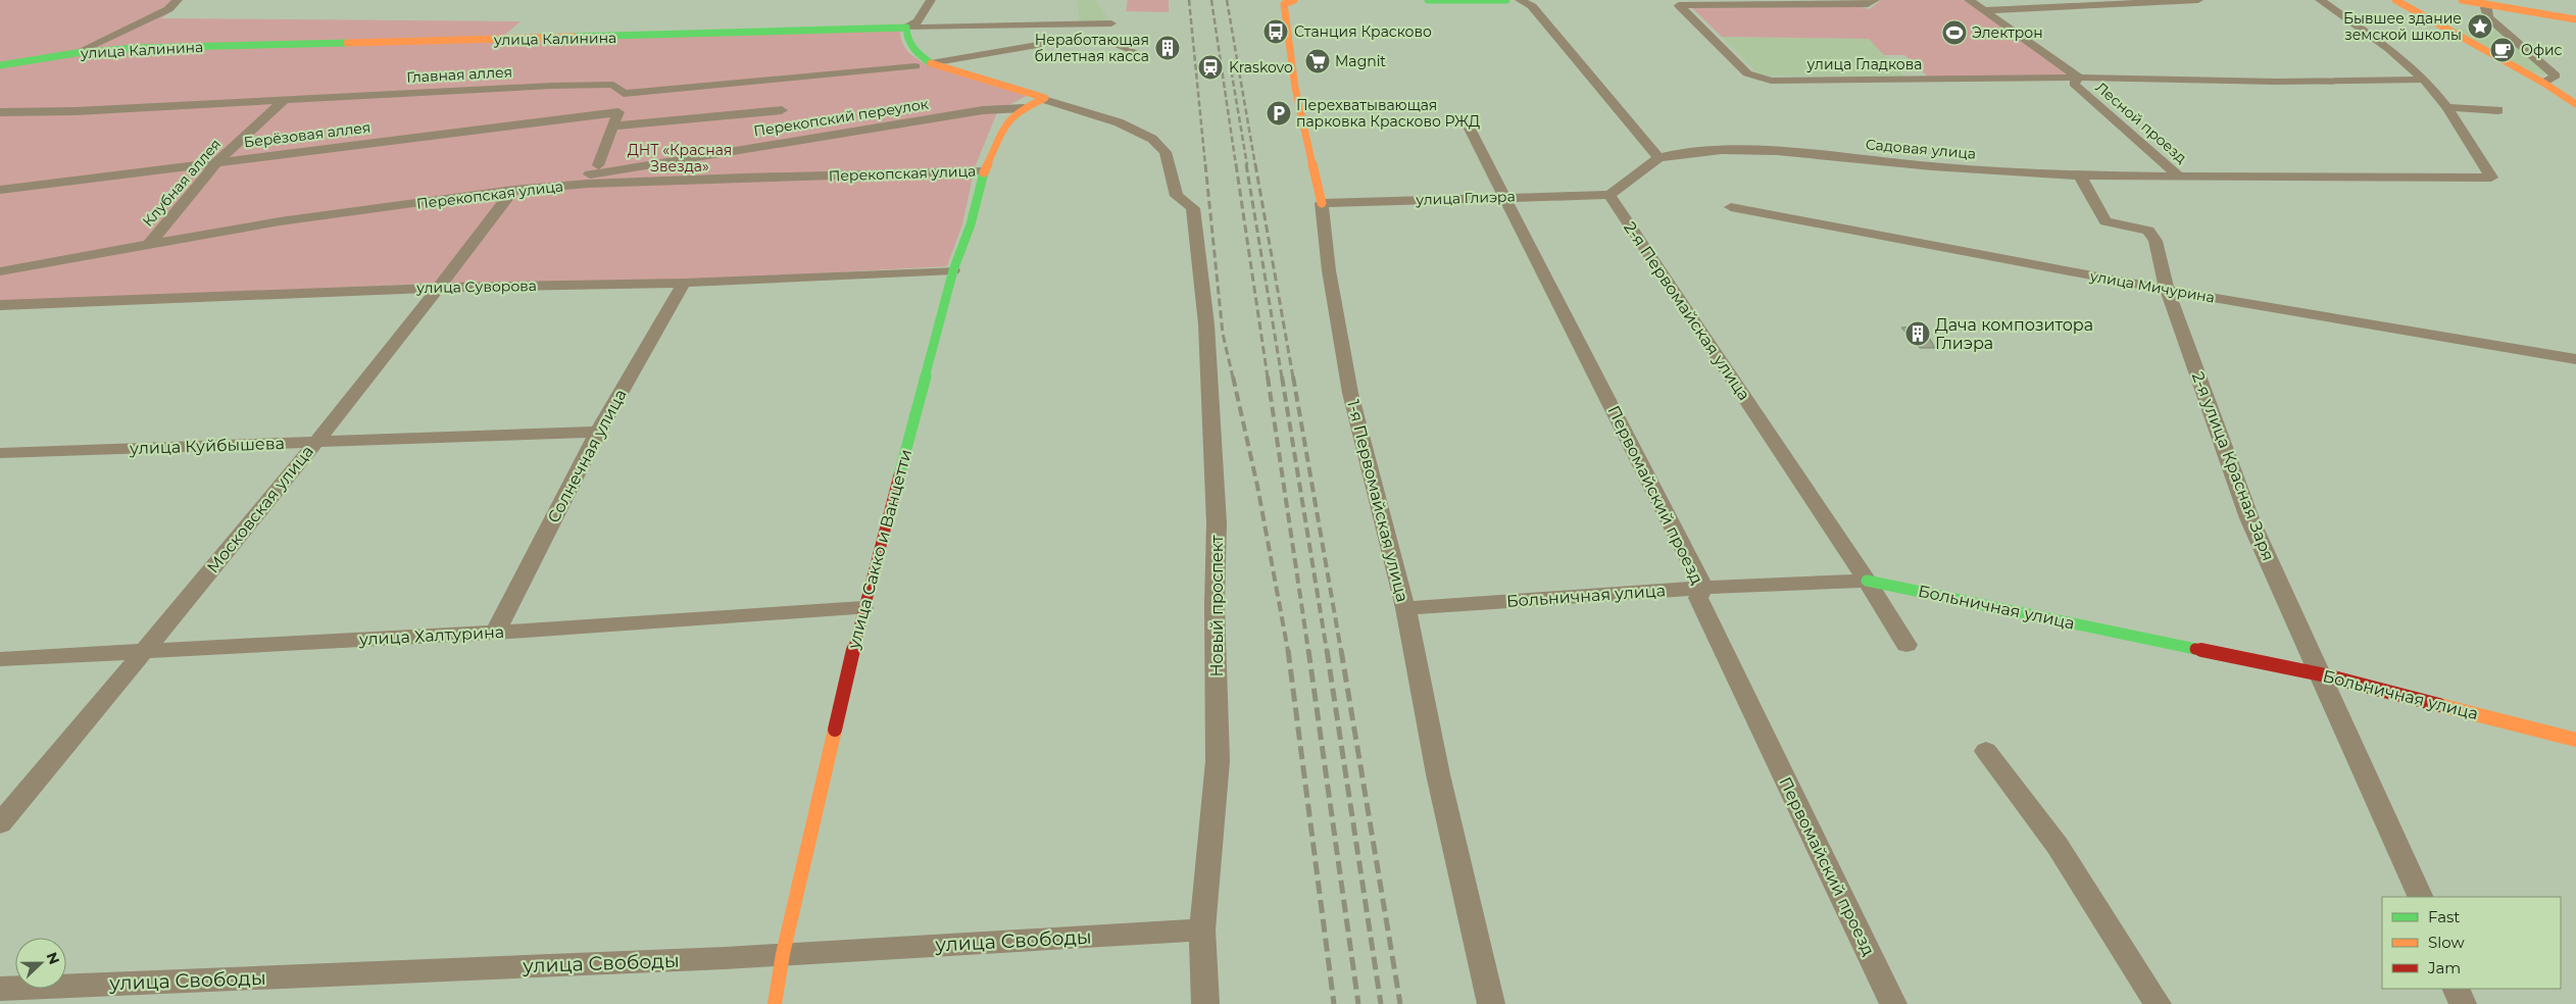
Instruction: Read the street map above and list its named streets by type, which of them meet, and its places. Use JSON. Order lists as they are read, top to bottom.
{
  "streets": {
    "main road": [
      "улица Калинина",
      "1-я Первомайская улица",
      "улица Сакко и Ванцетти",
      "Больничная улица"
    ],
    "street": [
      "улица Гладкова",
      "Главная аллея",
      "Перекопский переулок",
      "Лесной проезд",
      "Берёзовая аллея",
      "Садовая улица",
      "Перекопская улица",
      "Клубная аллея",
      "улица Глиэра",
      "улица Суворова",
      "улица Мичурина",
      "2-я Первомайская улица",
      "улица Куйбышева",
      "Солнечная улица",
      "2-я улица Красная Заря",
      "Первомайский проезд",
      "Московская улица",
      "Новый проспект",
      "улица Халтурина",
      "улица Свободы"
    ]
  },
  "crossings": [
    ["улица Гладкова", "Лесной проезд"],
    ["Главная аллея", "Клубная аллея"],
    ["Перекопский переулок", "Перекопская улица"],
    ["Перекопский переулок", "Московская улица"],
    ["Перекопский переулок", "улица Сакко и Ванцетти"],
    ["Лесной проезд", "Садовая улица"],
    ["Берёзовая аллея", "Клубная аллея"],
    ["Садовая улица", "2-я улица Красная Заря"],
    ["Перекопская улица", "Клубная аллея"],
    ["Перекопская улица", "Московская улица"],
    ["Перекопская улица", "улица Сакко и Ванцетти"],
    ["улица Глиэра", "2-я Первомайская улица"],
    ["улица Глиэра", "Первомайский проезд"],
    ["улица Глиэра", "1-я Первомайская улица"],
    ["улица Суворова", "Солнечная улица"],
    ["улица Суворова", "Московская улица"],
    ["улица Суворова", "улица Сакко и Ванцетти"],
    ["улица Мичурина", "2-я улица Красная Заря"],
    ["2-я Первомайская улица", "Больничная улица"],
    ["улица Куйбышева", "Солнечная улица"],
    ["улица Куйбышева", "Московская улица"],
    ["Солнечная улица", "улица Халтурина"],
    ["2-я улица Красная Заря", "Больничная улица"],
    ["Первомайский проезд", "Больничная улица"],
    ["1-я Первомайская улица", "Больничная улица"],
    ["Московская улица", "улица Халтурина"],
    ["улица Сакко и Ванцетти", "улица Халтурина"],
    ["улица Сакко и Ванцетти", "улица Свободы"],
    ["Новый проспект", "улица Свободы"]
  ],
  "parks": ["ДНТ «Красная Звезда»"],
  "places": {
    "place": ["Бывшее здание земской школы"],
    "bus stop": ["Станция Красково"],
    "sports": ["Электрон"],
    "building": ["Неработающая билетная касса", "Дача композитора Глиэра"],
    "cafe": ["Офис"],
    "supermarket": ["Magnit"],
    "station": ["Kraskovo"],
    "parking": ["Перехватывающая парковка Красково РЖД"]
  },
  "legend": ["Fast", "Slow", "Jam"],
  "north": "right"
}
